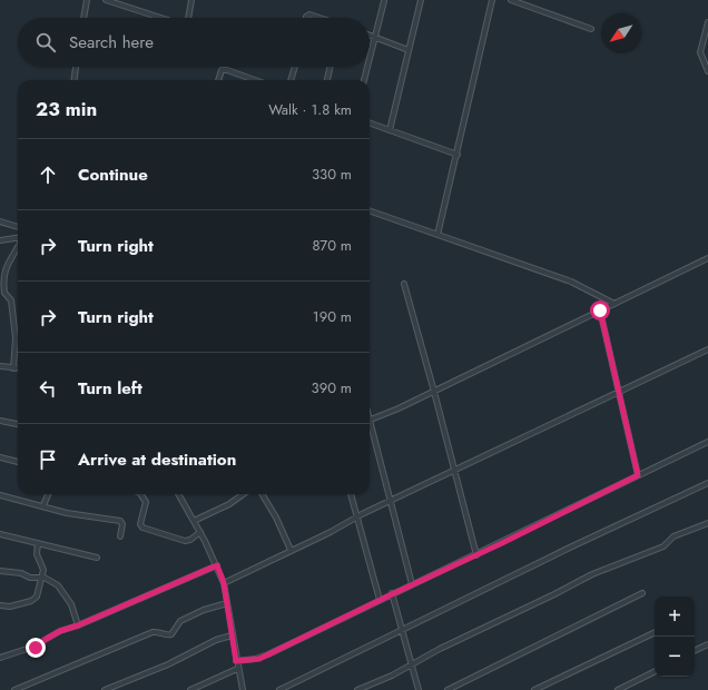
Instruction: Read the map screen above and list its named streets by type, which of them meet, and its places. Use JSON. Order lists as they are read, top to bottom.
{
  "north": "bottom left",
  "page": {
    "search": "Search here",
    "heading": ["23 min", "Walk · 1.8 km"],
    "list": [
      ["Continue", "330 m"],
      ["Turn right", "870 m"],
      ["Turn right", "190 m"],
      ["Turn left", "390 m"],
      "Arrive at destination"
    ],
    "map_buttons": ["+", "−"]
  }
}
